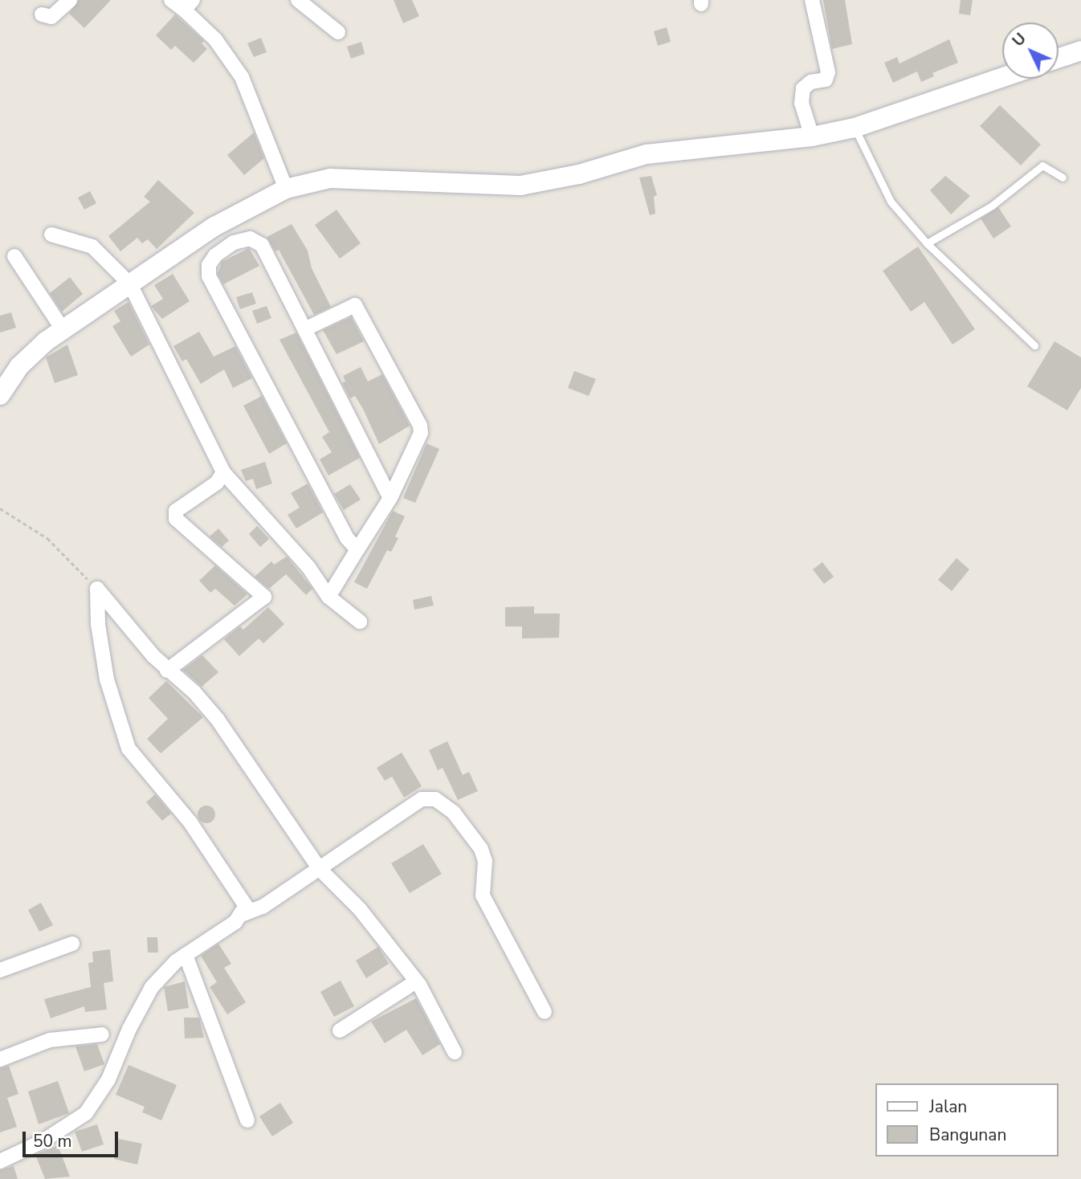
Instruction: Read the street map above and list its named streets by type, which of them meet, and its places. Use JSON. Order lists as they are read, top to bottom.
{
  "legend": ["Jalan", "Bangunan"],
  "scale_bar": "50 m",
  "north": "top left"
}
